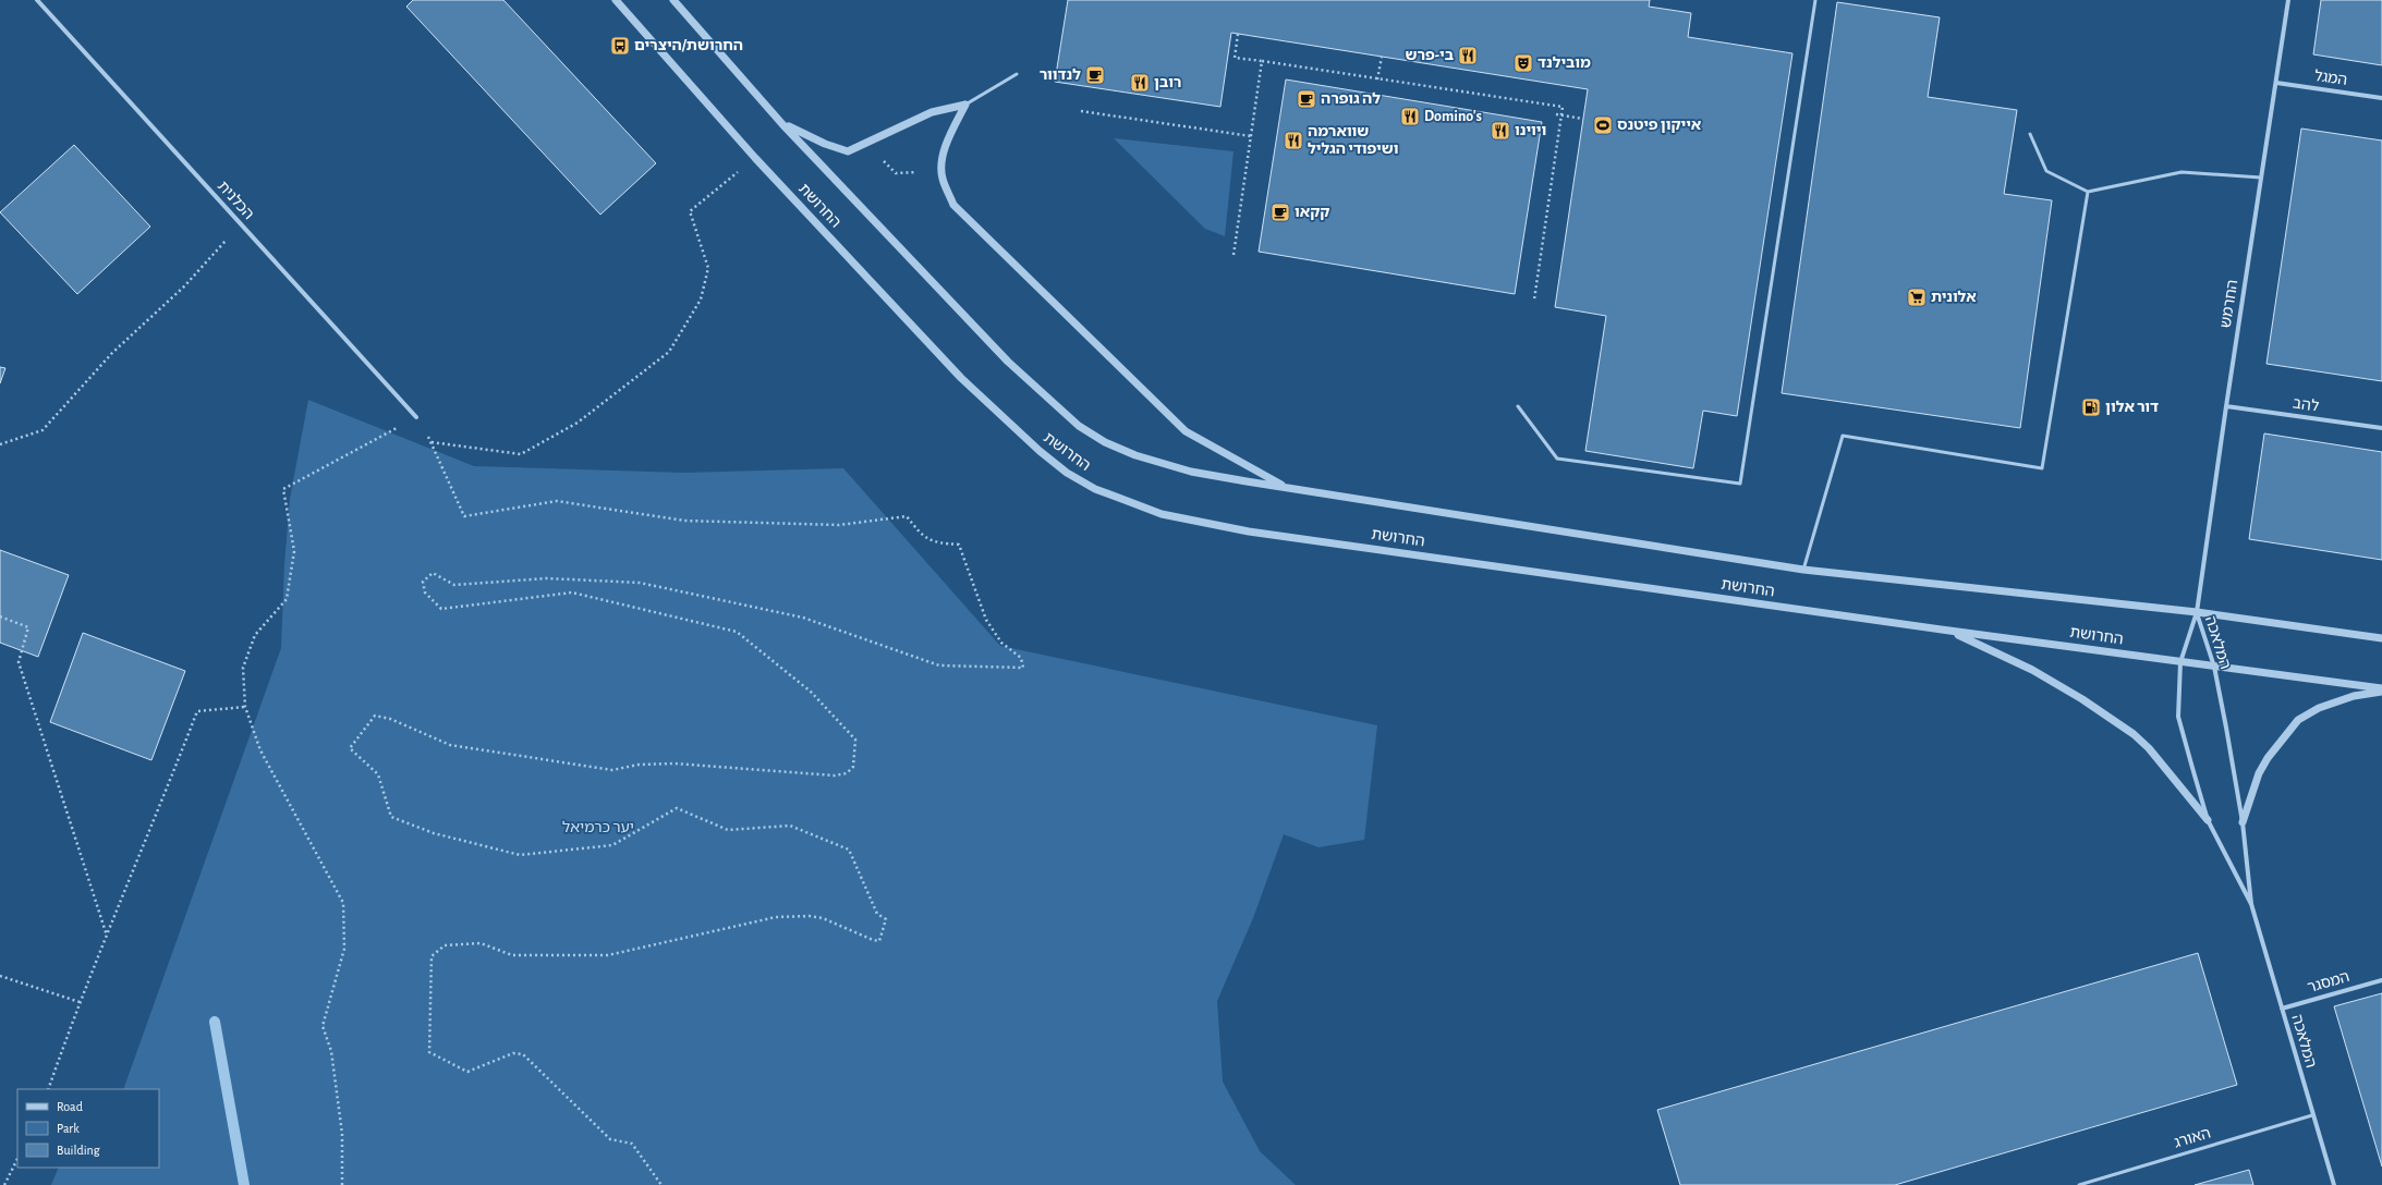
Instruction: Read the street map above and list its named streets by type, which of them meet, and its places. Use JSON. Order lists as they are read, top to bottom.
{
  "streets": {
    "street": [
      "המגל",
      "הכלנית",
      "החרושת",
      "החרמש",
      "להב",
      "המלאכה",
      "המסגר"
    ],
    "lane": ["האורג"]
  },
  "crossings": [
    ["המגל", "החרמש"],
    ["החרושת", "החרמש"],
    ["החרושת", "המלאכה"],
    ["החרמש", "להב"],
    ["החרמש", "המלאכה"],
    ["המלאכה", "המסגר"],
    ["המלאכה", "האורג"]
  ],
  "parks": ["יער כרמיאל"],
  "places": {
    "bus stop": ["החרושת/היצרים"],
    "restaurant": [
      "בי-פרש",
      "רובן",
      "Domino's",
      "ויוינו",
      "שווארמה ושיפודי הגליל"
    ],
    "theatre": ["מובילנד"],
    "cafe": ["לנדוור", "לה גופרה", "קקאו"],
    "sports": ["אייקון פיטנס"],
    "supermarket": ["אלונית"],
    "fuel station": ["דור אלון"]
  },
  "legend": ["Road", "Park", "Building"]
}
